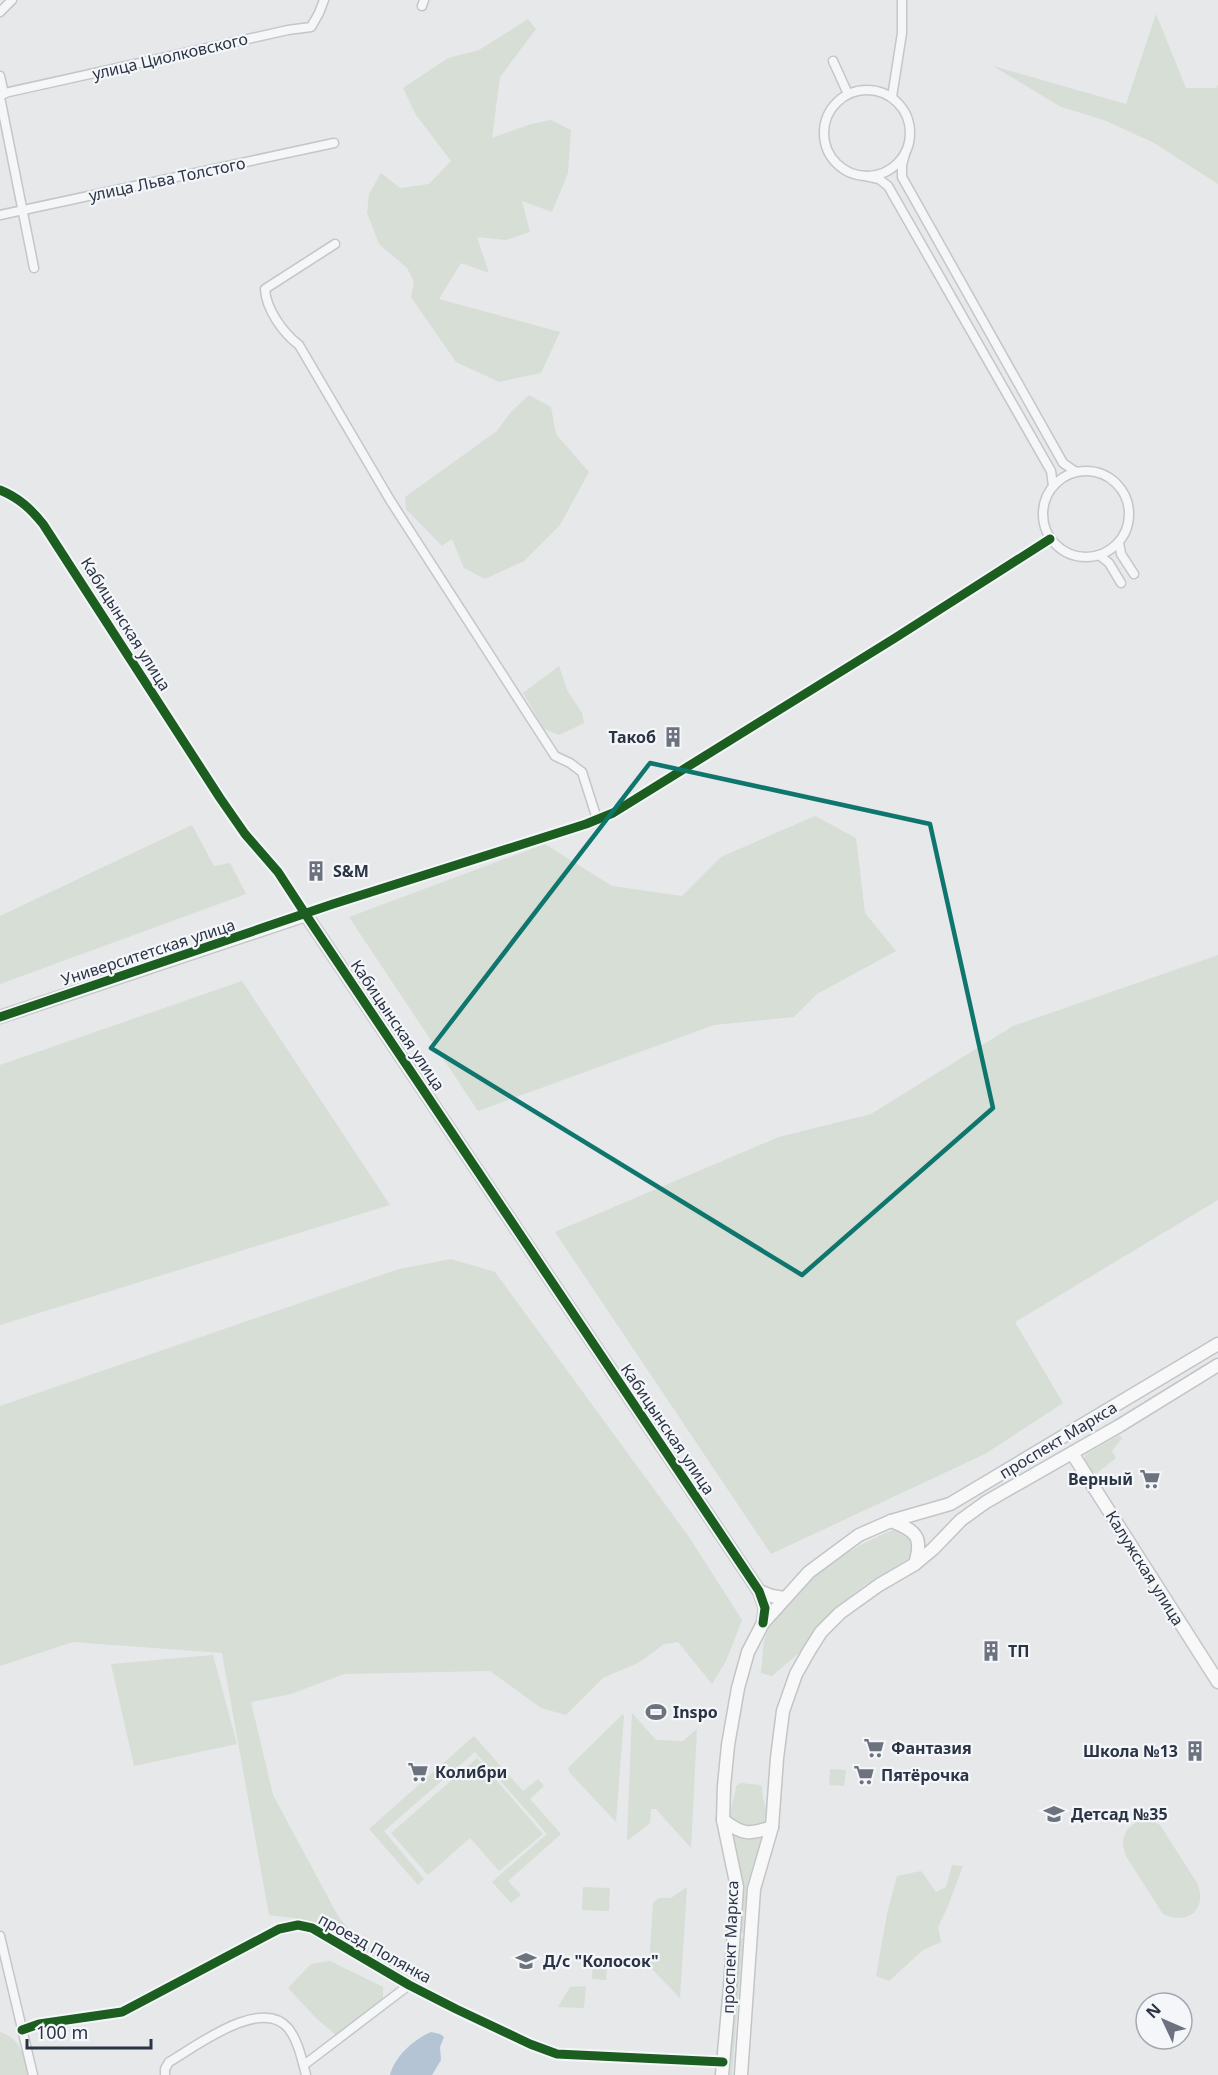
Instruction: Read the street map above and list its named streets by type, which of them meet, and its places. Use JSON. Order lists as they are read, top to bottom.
{
  "streets": {
    "main road": [
      "Кабицынская улица",
      "Университетская улица",
      "проспект Маркса",
      "Калужская улица"
    ],
    "street": ["улица Циолковского", "улица Льва Толстого", "проезд Полянка"]
  },
  "crossings": [
    ["Кабицынская улица", "Университетская улица"],
    ["проспект Маркса", "Калужская улица"],
    ["проспект Маркса", "проезд Полянка"]
  ],
  "places": {
    "building": [
      "Такоб",
      "S&M",
      "ТП",
      "Школа №13"
    ],
    "supermarket": [
      "Верный",
      "Фантазия",
      "Колибри",
      "Пятёрочка"
    ],
    "sports": ["Inspo"],
    "school or university": ["Детсад №35", "Д/с \"Колосок\""]
  },
  "scale_bar": "100 m",
  "north": "top left"
}
